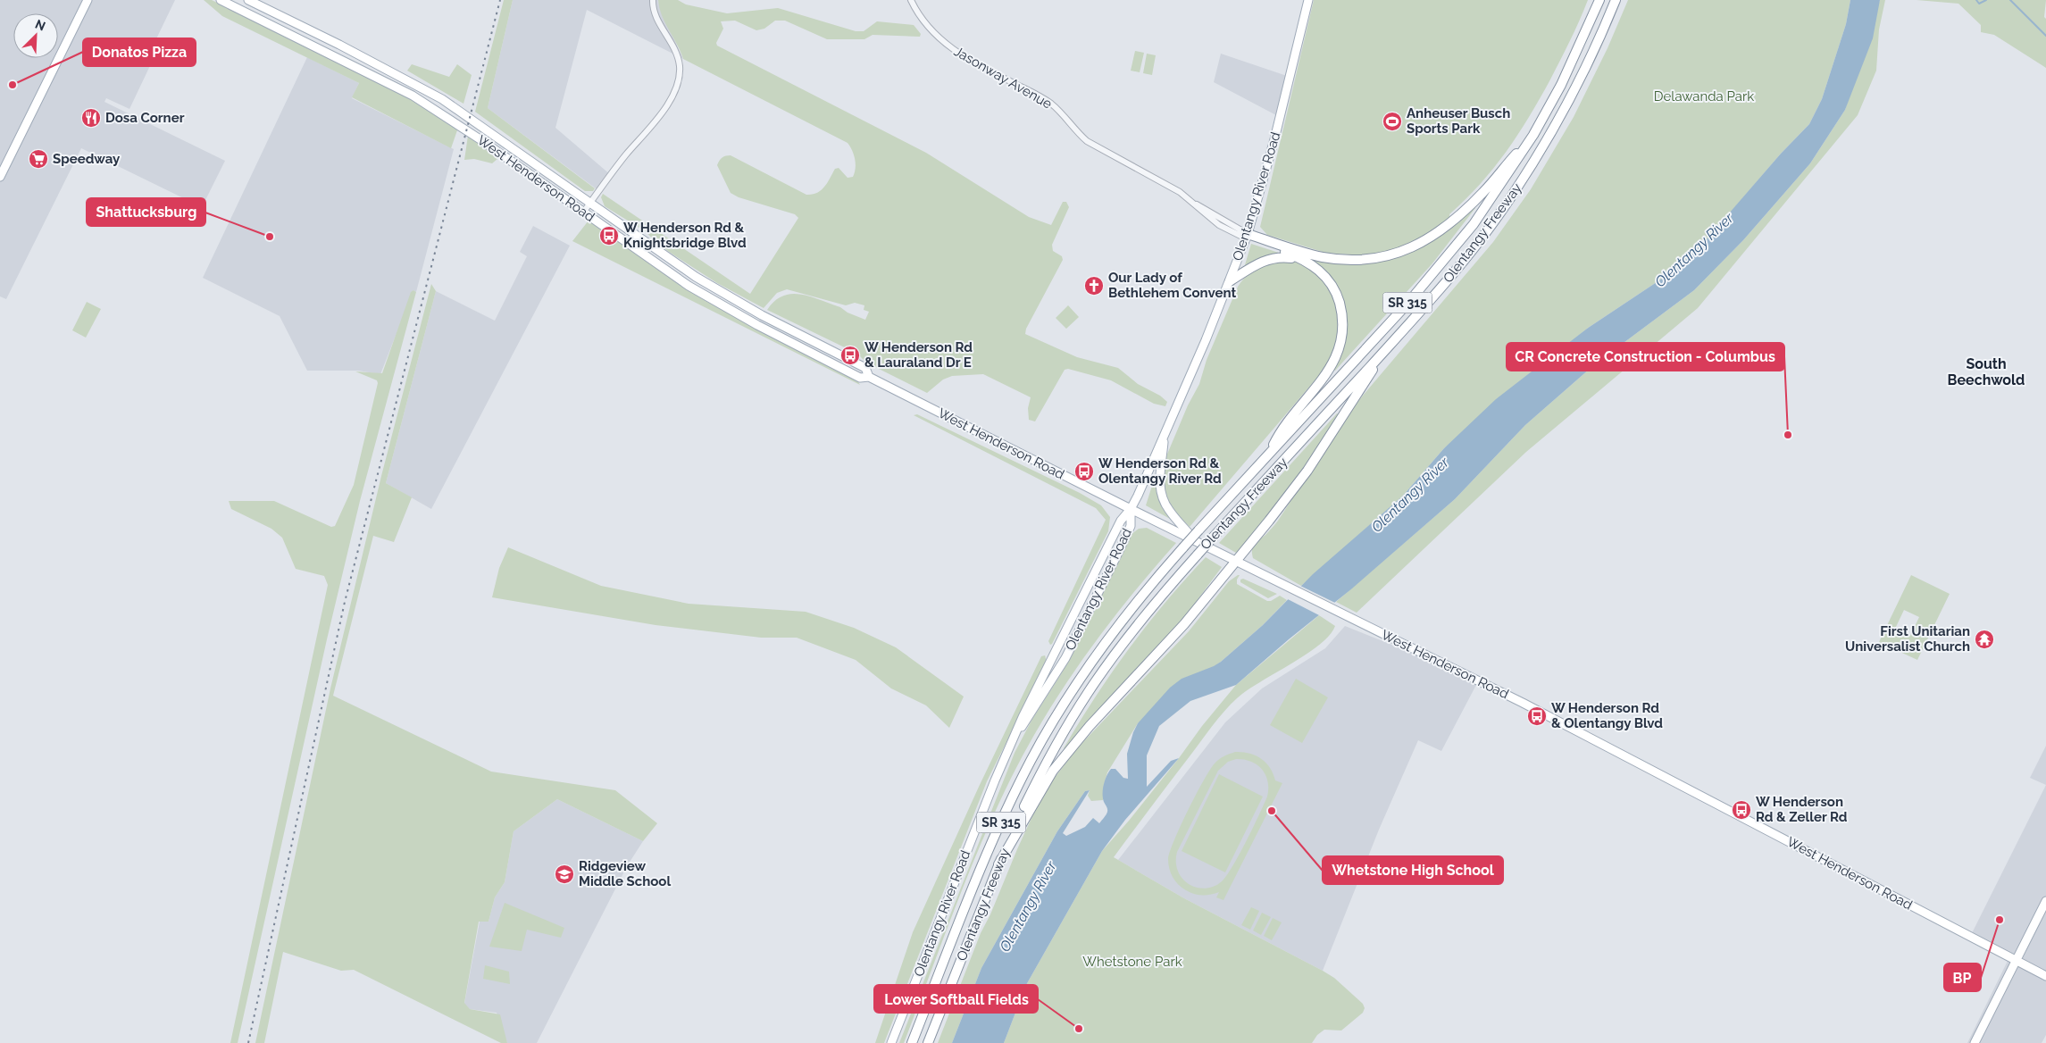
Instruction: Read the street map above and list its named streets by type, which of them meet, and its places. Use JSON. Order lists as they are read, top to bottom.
{
  "streets": {
    "highway": ["Olentangy Freeway", "SR 315"],
    "main road": ["West Henderson Road", "Olentangy River Road"],
    "street": ["Jasonway Avenue"]
  },
  "crossings": [
    ["Jasonway Avenue", "Olentangy River Road"],
    ["West Henderson Road", "Olentangy River Road"]
  ],
  "districts": ["South Beechwold"],
  "water": ["Olentangy River"],
  "parks": ["Delawanda Park", "Whetstone Park"],
  "places": {
    "other": [
      "Donatos Pizza",
      "Shattucksburg",
      "CR Concrete Construction - Columbus",
      "Whetstone High School",
      "BP",
      "Lower Softball Fields"
    ],
    "restaurant": ["Dosa Corner"],
    "sports": ["Anheuser Busch Sports Park"],
    "supermarket": ["Speedway"],
    "bus stop": [
      "W Henderson Rd & Knightsbridge Blvd",
      "W Henderson Rd & Lauraland Dr E",
      "W Henderson Rd & Olentangy River Rd",
      "W Henderson Rd & Olentangy Blvd",
      "W Henderson Rd & Zeller Rd"
    ],
    "church": ["Our Lady of Bethlehem Convent"],
    "temple": ["First Unitarian Universalist Church"],
    "school or university": ["Ridgeview Middle School"]
  },
  "north": "top right"
}
